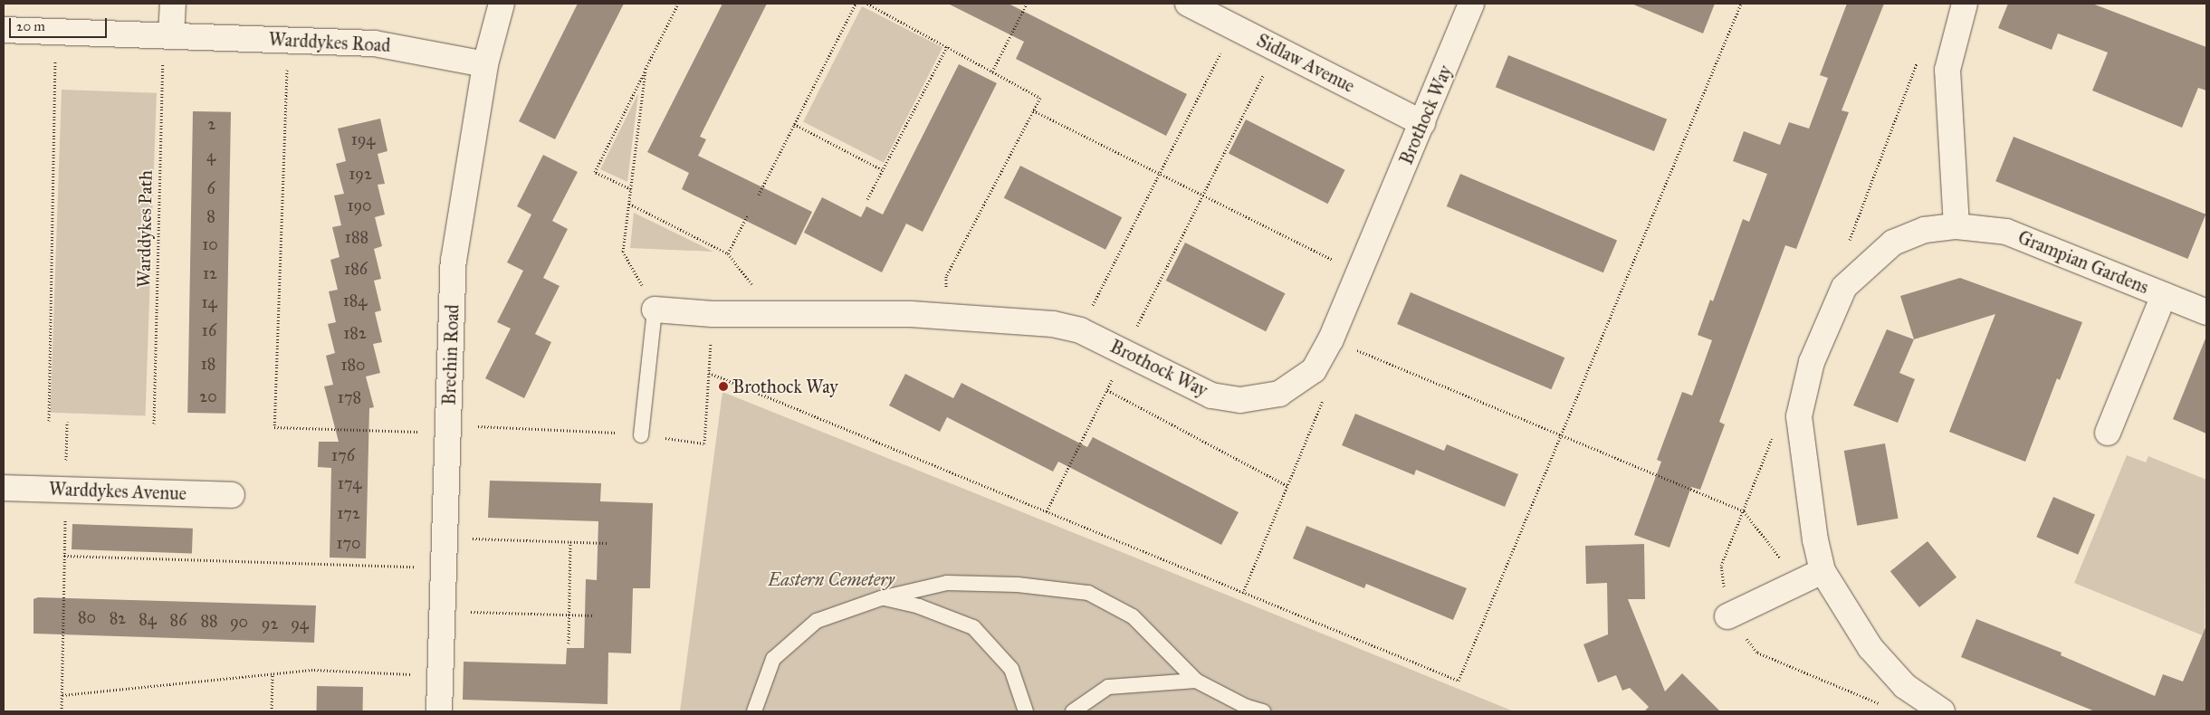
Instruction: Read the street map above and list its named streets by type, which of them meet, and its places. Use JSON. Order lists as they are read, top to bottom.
{
  "streets": {
    "street": [
      "Warddykes Road",
      "Sidlaw Avenue",
      "Brothock Way",
      "Grampian Gardens",
      "Brechin Road",
      "Warddykes Avenue"
    ],
    "path": ["Warddykes Path"]
  },
  "crossings": [
    ["Warddykes Road", "Warddykes Path"],
    ["Warddykes Road", "Brechin Road"],
    ["Sidlaw Avenue", "Brothock Way"]
  ],
  "parks": ["Eastern Cemetery"],
  "places": ["Brothock Way"],
  "house_numbers": [
    "2",
    "194",
    "4",
    "192",
    "6",
    "190",
    "8",
    "188",
    "10",
    "186",
    "12",
    "184",
    "14",
    "16",
    "182",
    "18",
    "180",
    "20",
    "178",
    "176",
    "174",
    "172",
    "170",
    "80",
    "82",
    "84",
    "86",
    "88",
    "90",
    "92",
    "94"
  ],
  "scale_bar": "20 m"
}
